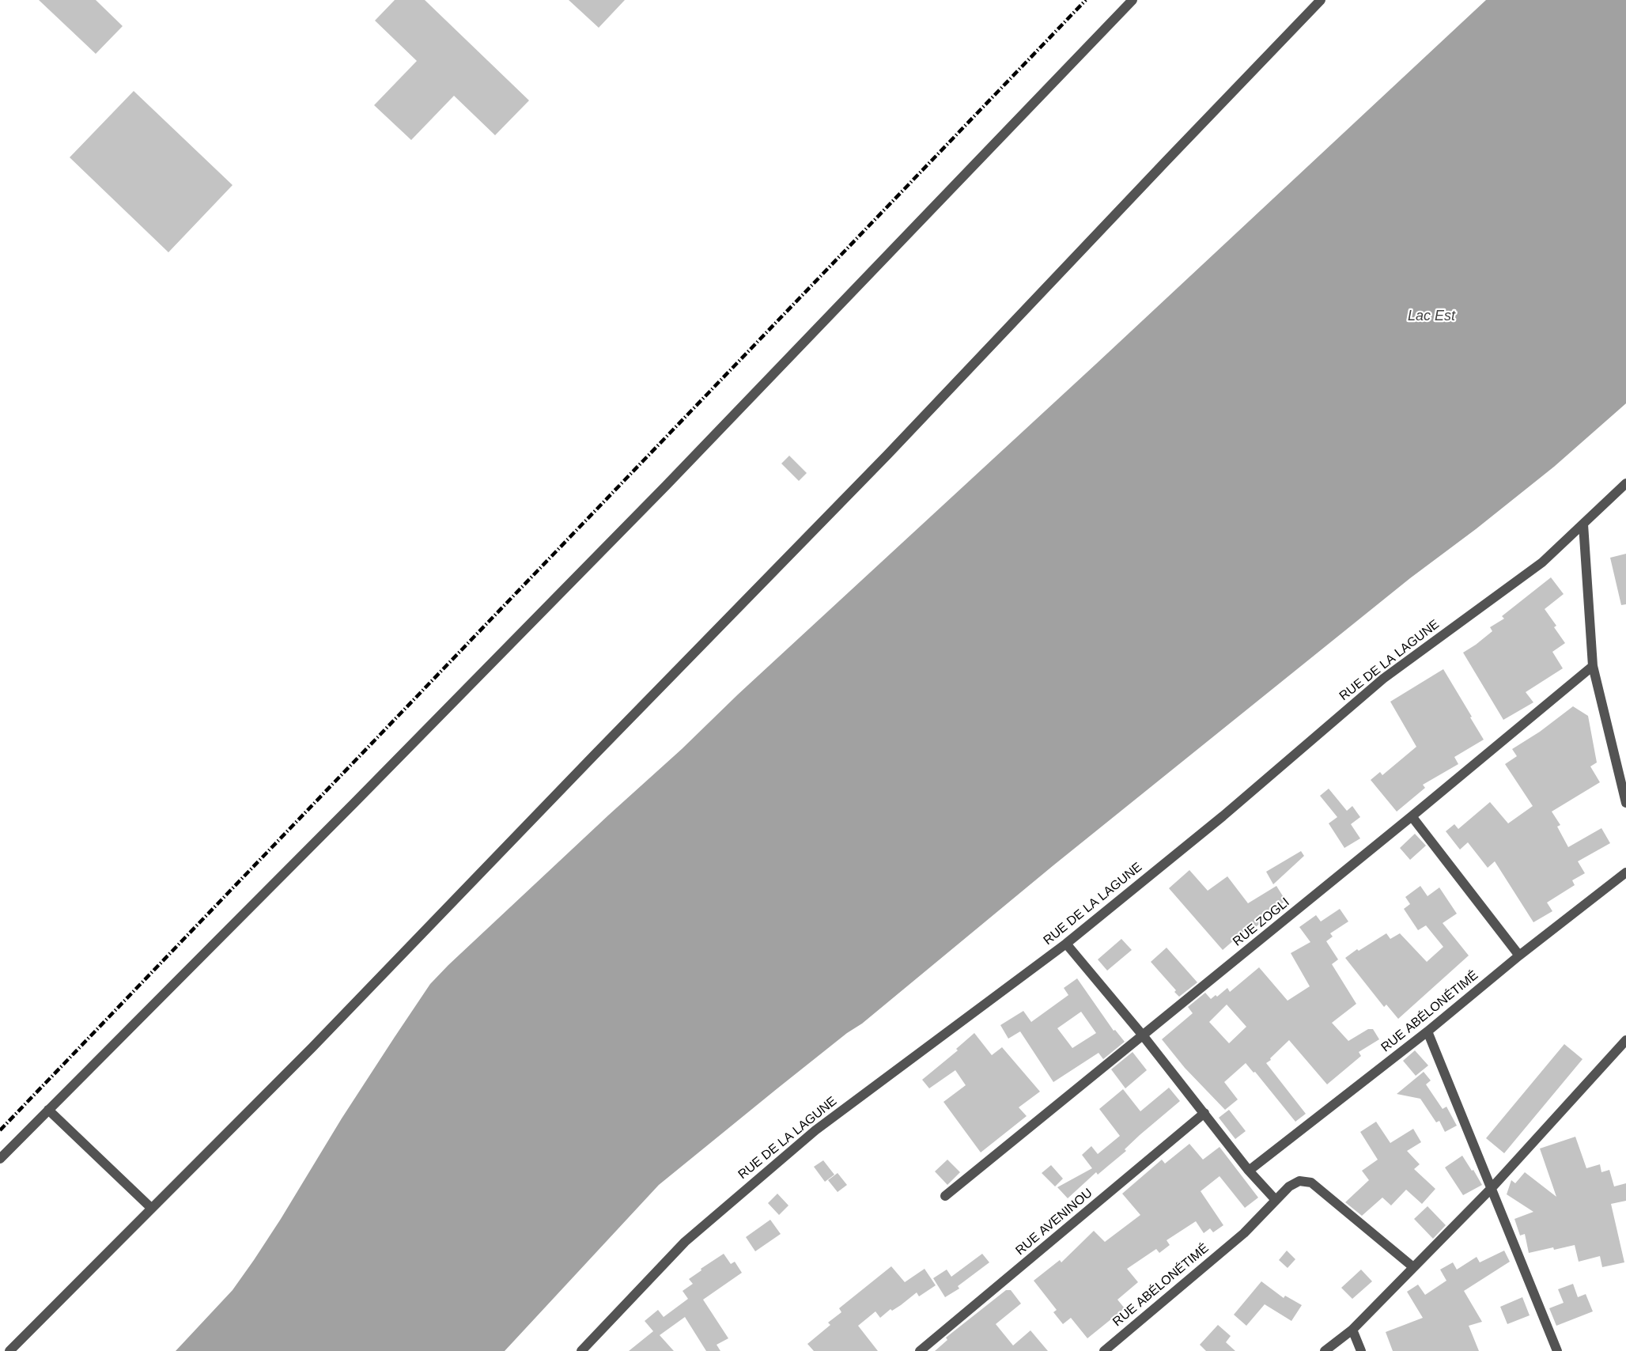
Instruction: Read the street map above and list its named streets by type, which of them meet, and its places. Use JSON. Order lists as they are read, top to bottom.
{
  "streets": {
    "street": [
      "RUE DE LA LAGUNE",
      "RUE ZOGLI",
      "RUE ABÉLONÉTIMÉ",
      "RUE AVENINOU"
    ]
  },
  "water": ["Lac Est"]
}
